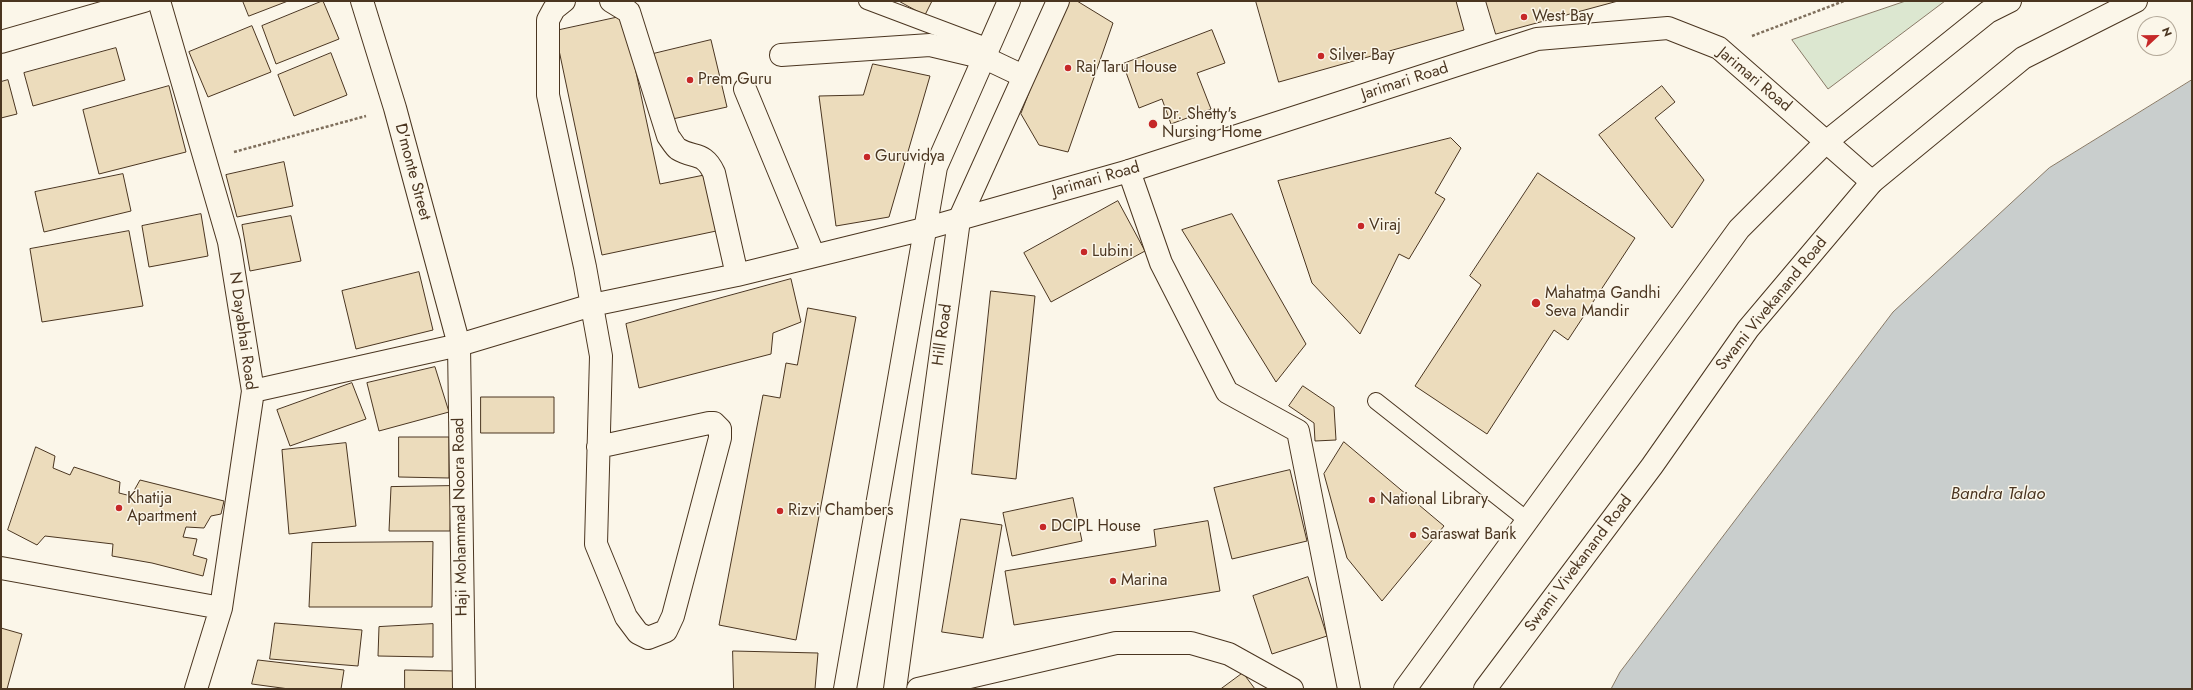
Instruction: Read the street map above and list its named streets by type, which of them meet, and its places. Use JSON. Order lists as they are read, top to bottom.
{
  "streets": {
    "street": [
      "Jarimari Road",
      "D'monte Street",
      "Swami Vivekanand Road",
      "N Dayabhai Road",
      "Hill Road",
      "Haji Mohammad Noora Road"
    ]
  },
  "crossings": [
    ["Jarimari Road", "D'monte Street"],
    ["Jarimari Road", "Swami Vivekanand Road"],
    ["Jarimari Road", "N Dayabhai Road"],
    ["Jarimari Road", "Hill Road"],
    ["Jarimari Road", "Haji Mohammad Noora Road"],
    ["D'monte Street", "Haji Mohammad Noora Road"]
  ],
  "water": ["Bandra Talao"],
  "places": [
    "West Bay",
    "Silver Bay",
    "Raj Taru House",
    "Prem Guru",
    "Dr. Shetty's Nursing Home",
    "Guruvidya",
    "Viraj",
    "Lubini",
    "Mahatma Gandhi Seva Mandir",
    "National Library",
    "Khatija Apartment",
    "Rizvi Chambers",
    "DCIPL House",
    "Saraswat Bank",
    "Marina"
  ],
  "north": "right"
}
